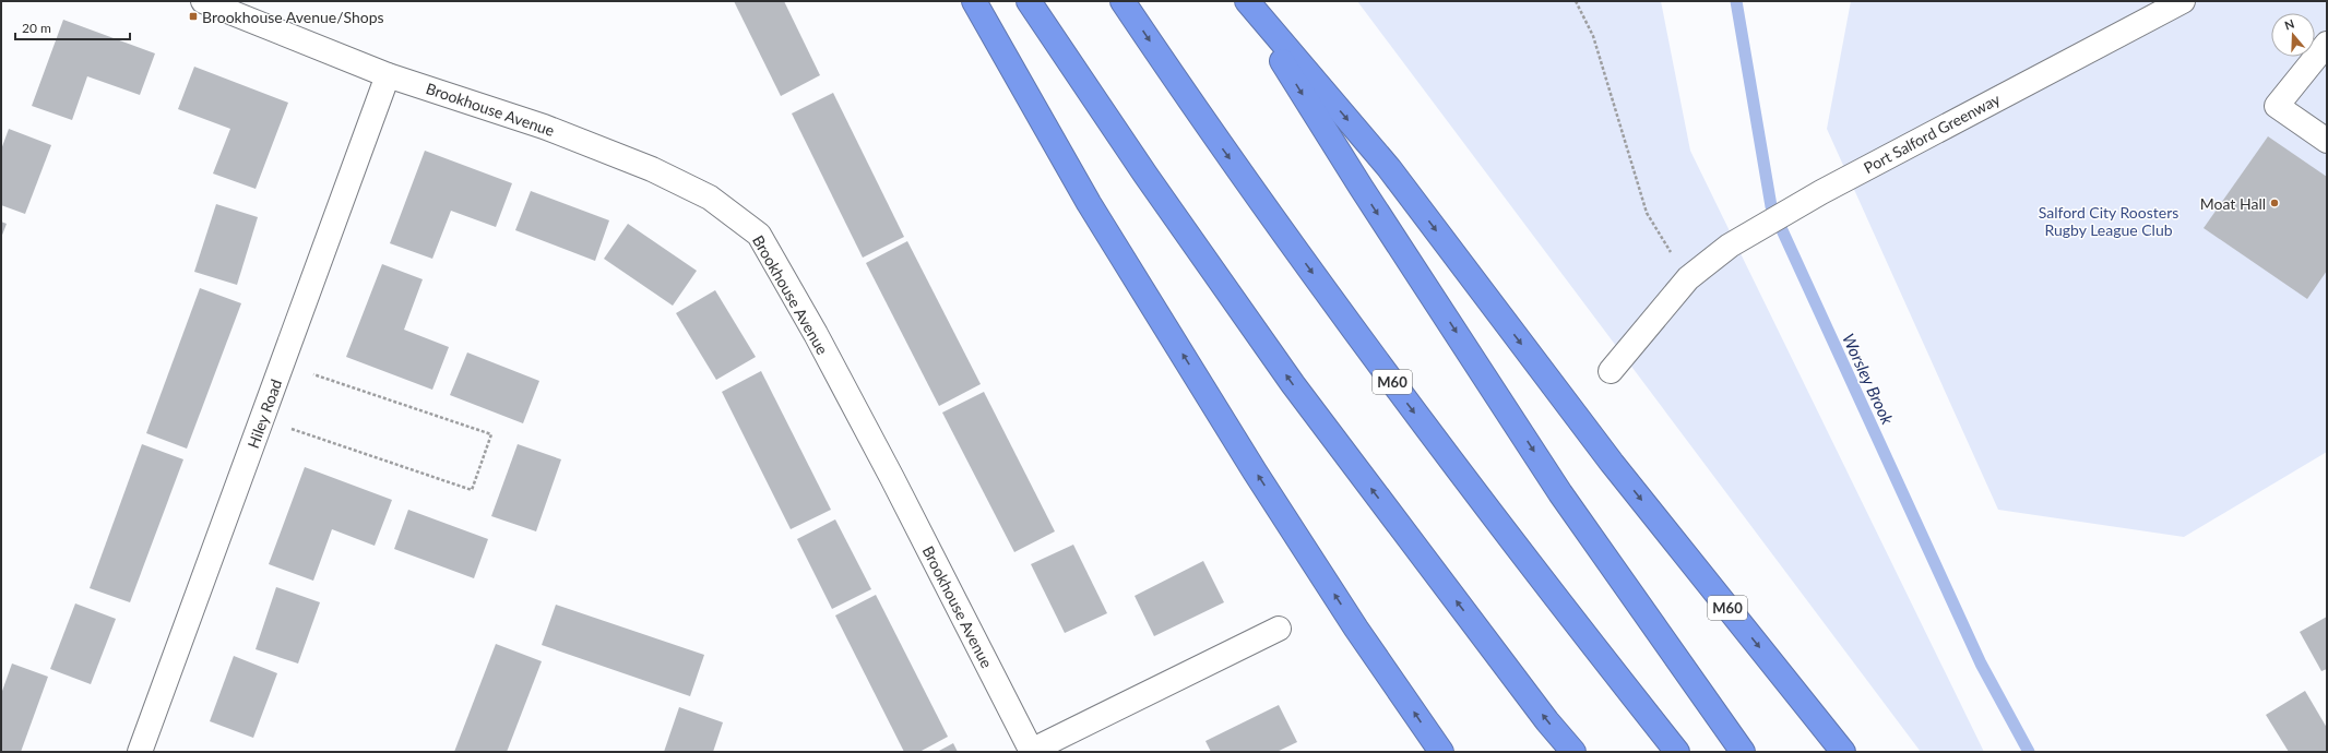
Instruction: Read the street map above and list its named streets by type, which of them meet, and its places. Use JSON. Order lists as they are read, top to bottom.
{
  "streets": {
    "highway": ["M60"],
    "street": ["Brookhouse Avenue", "Port Salford Greenway", "Hiley Road"]
  },
  "crossings": [
    ["Brookhouse Avenue", "Hiley Road"]
  ],
  "water": ["Worsley Brook"],
  "parks": ["Salford City Roosters Rugby League Club"],
  "places": {
    "transit": ["Brookhouse Avenue/Shops"],
    "other": ["Moat Hall"]
  },
  "scale_bar": "20 m",
  "north": "top"
}
